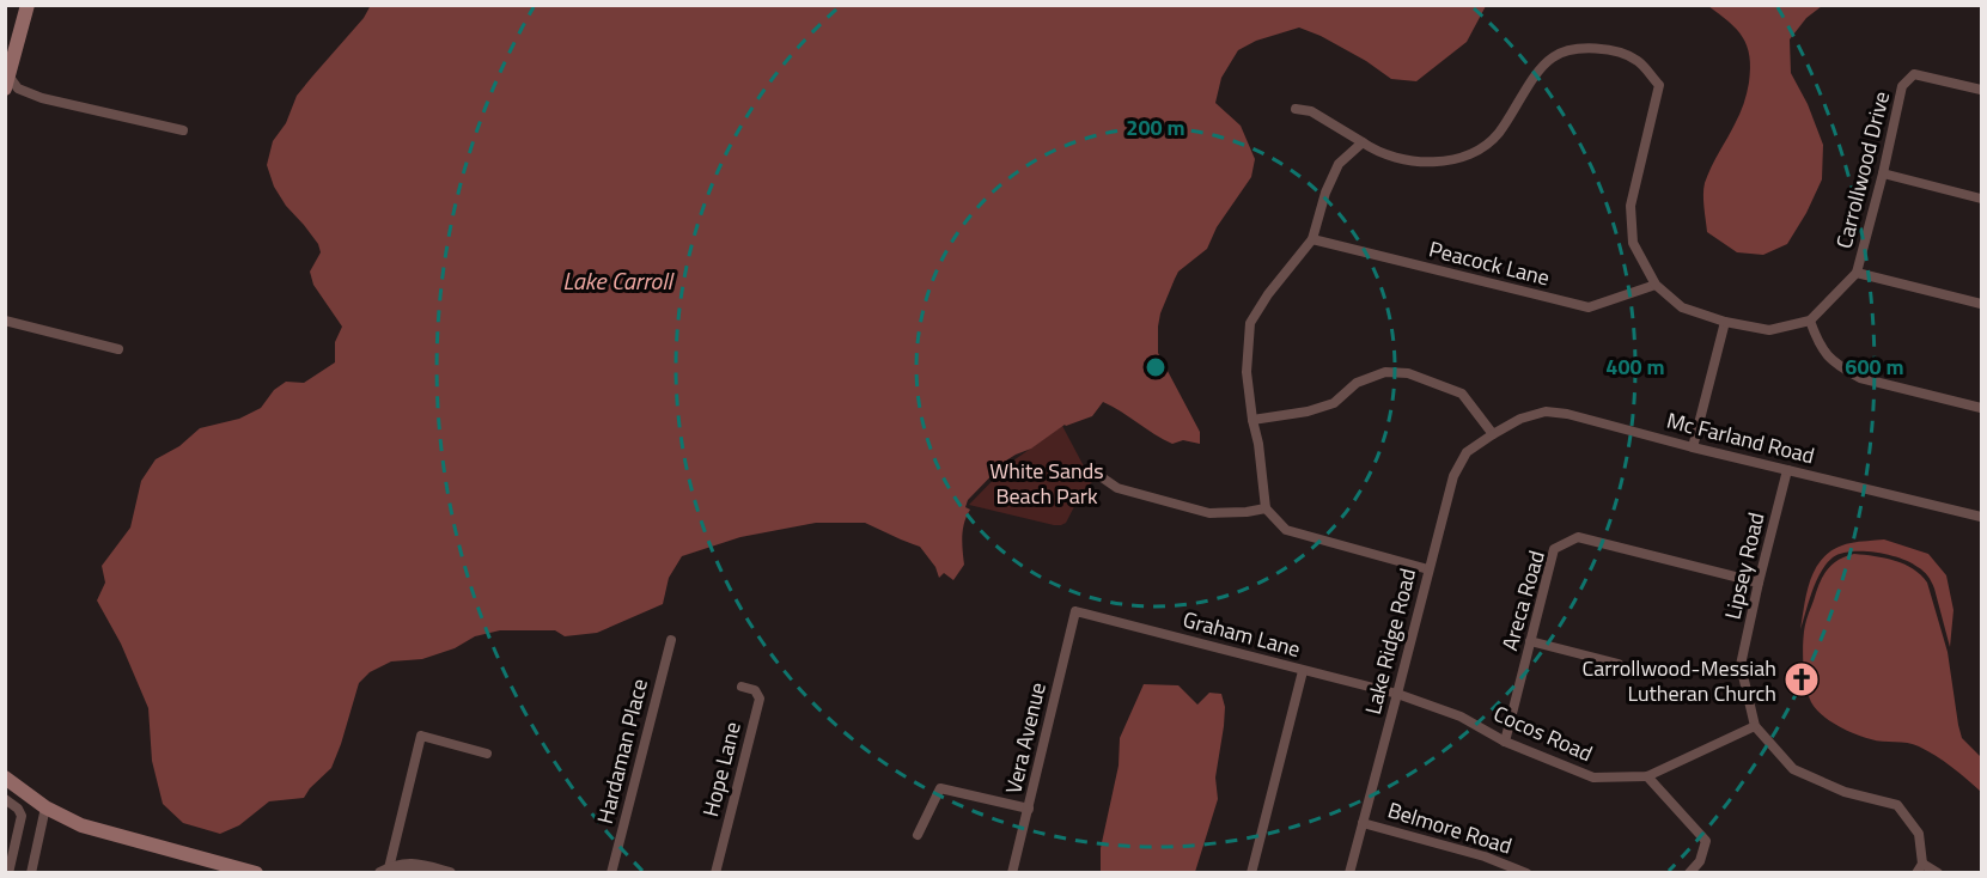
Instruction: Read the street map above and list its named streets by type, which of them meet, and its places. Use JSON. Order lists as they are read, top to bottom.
{
  "streets": {
    "street": [
      "Carrollwood Drive",
      "Peacock Lane",
      "Mc Farland Road",
      "Lipsey Road",
      "Areca Road",
      "Graham Lane",
      "Lake Ridge Road",
      "Cocos Road",
      "Vera Avenue",
      "Hardaman Place",
      "Hope Lane",
      "Belmore Road"
    ]
  },
  "crossings": [
    ["Mc Farland Road", "Lipsey Road"],
    ["Mc Farland Road", "Lake Ridge Road"],
    ["Lipsey Road", "Areca Road"],
    ["Lipsey Road", "Cocos Road"],
    ["Areca Road", "Cocos Road"],
    ["Graham Lane", "Lake Ridge Road"],
    ["Graham Lane", "Cocos Road"],
    ["Graham Lane", "Vera Avenue"],
    ["Lake Ridge Road", "Cocos Road"],
    ["Lake Ridge Road", "Belmore Road"]
  ],
  "water": ["Lake Carroll"],
  "parks": ["White Sands Beach Park"],
  "places": {
    "church": ["Carrollwood-Messiah Lutheran Church"]
  },
  "rings": ["200 m", "400 m", "600 m"]
}
